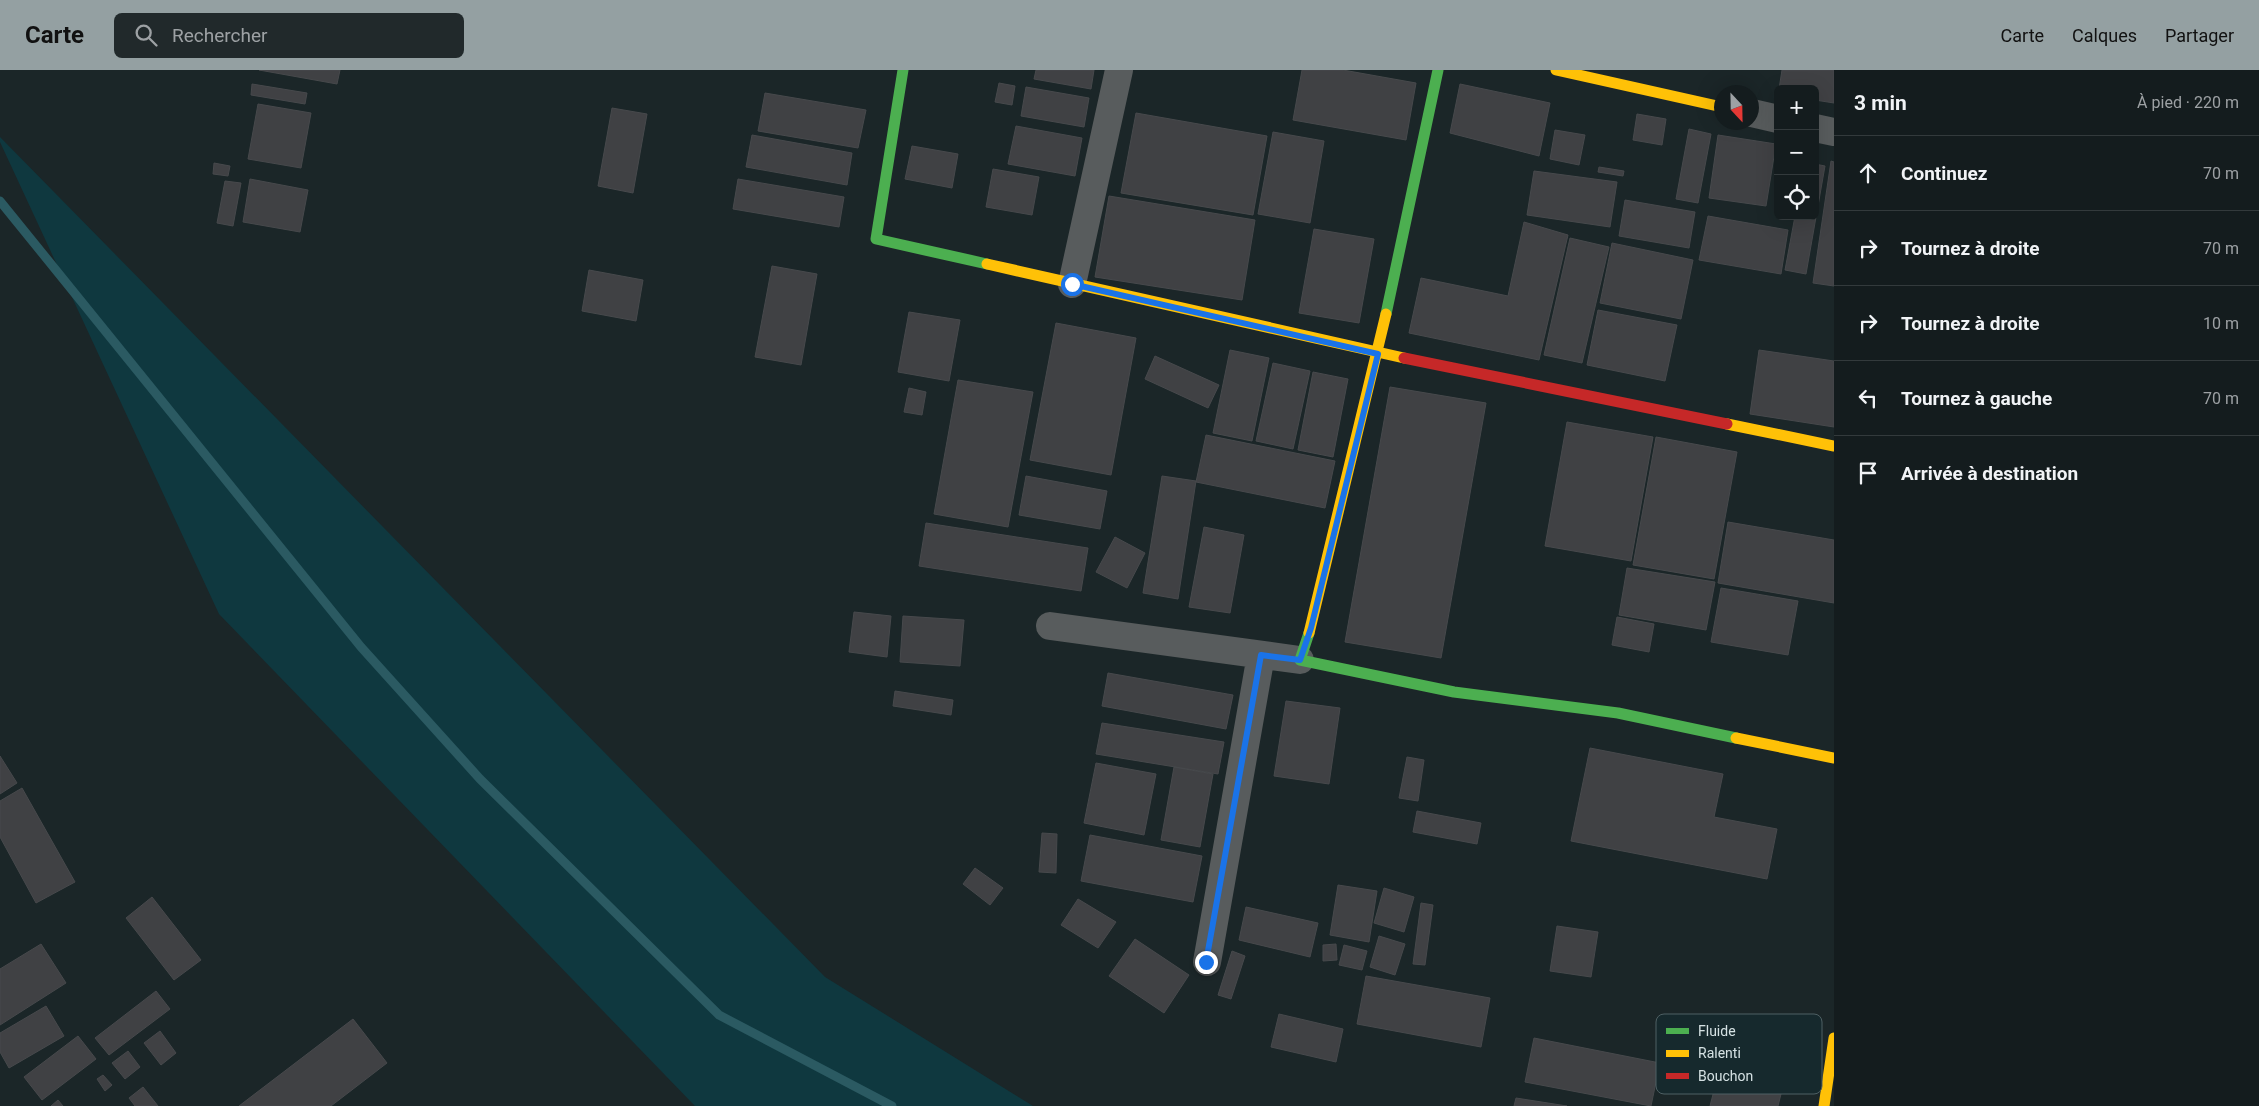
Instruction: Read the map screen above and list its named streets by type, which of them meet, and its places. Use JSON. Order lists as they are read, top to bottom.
{
  "legend": ["Fluide", "Ralenti", "Bouchon"],
  "north": "bottom",
  "page": {
    "header": "Carte",
    "search": "Rechercher",
    "nav": ["Carte", "Calques", "Partager"],
    "heading": ["3 min", "À pied · 220 m"],
    "map_buttons": ["+", "−"],
    "list": [
      ["Continuez", "70 m"],
      ["Tournez à droite", "70 m"],
      ["Tournez à droite", "10 m"],
      ["Tournez à gauche", "70 m"],
      "Arrivée à destination"
    ]
  }
}
